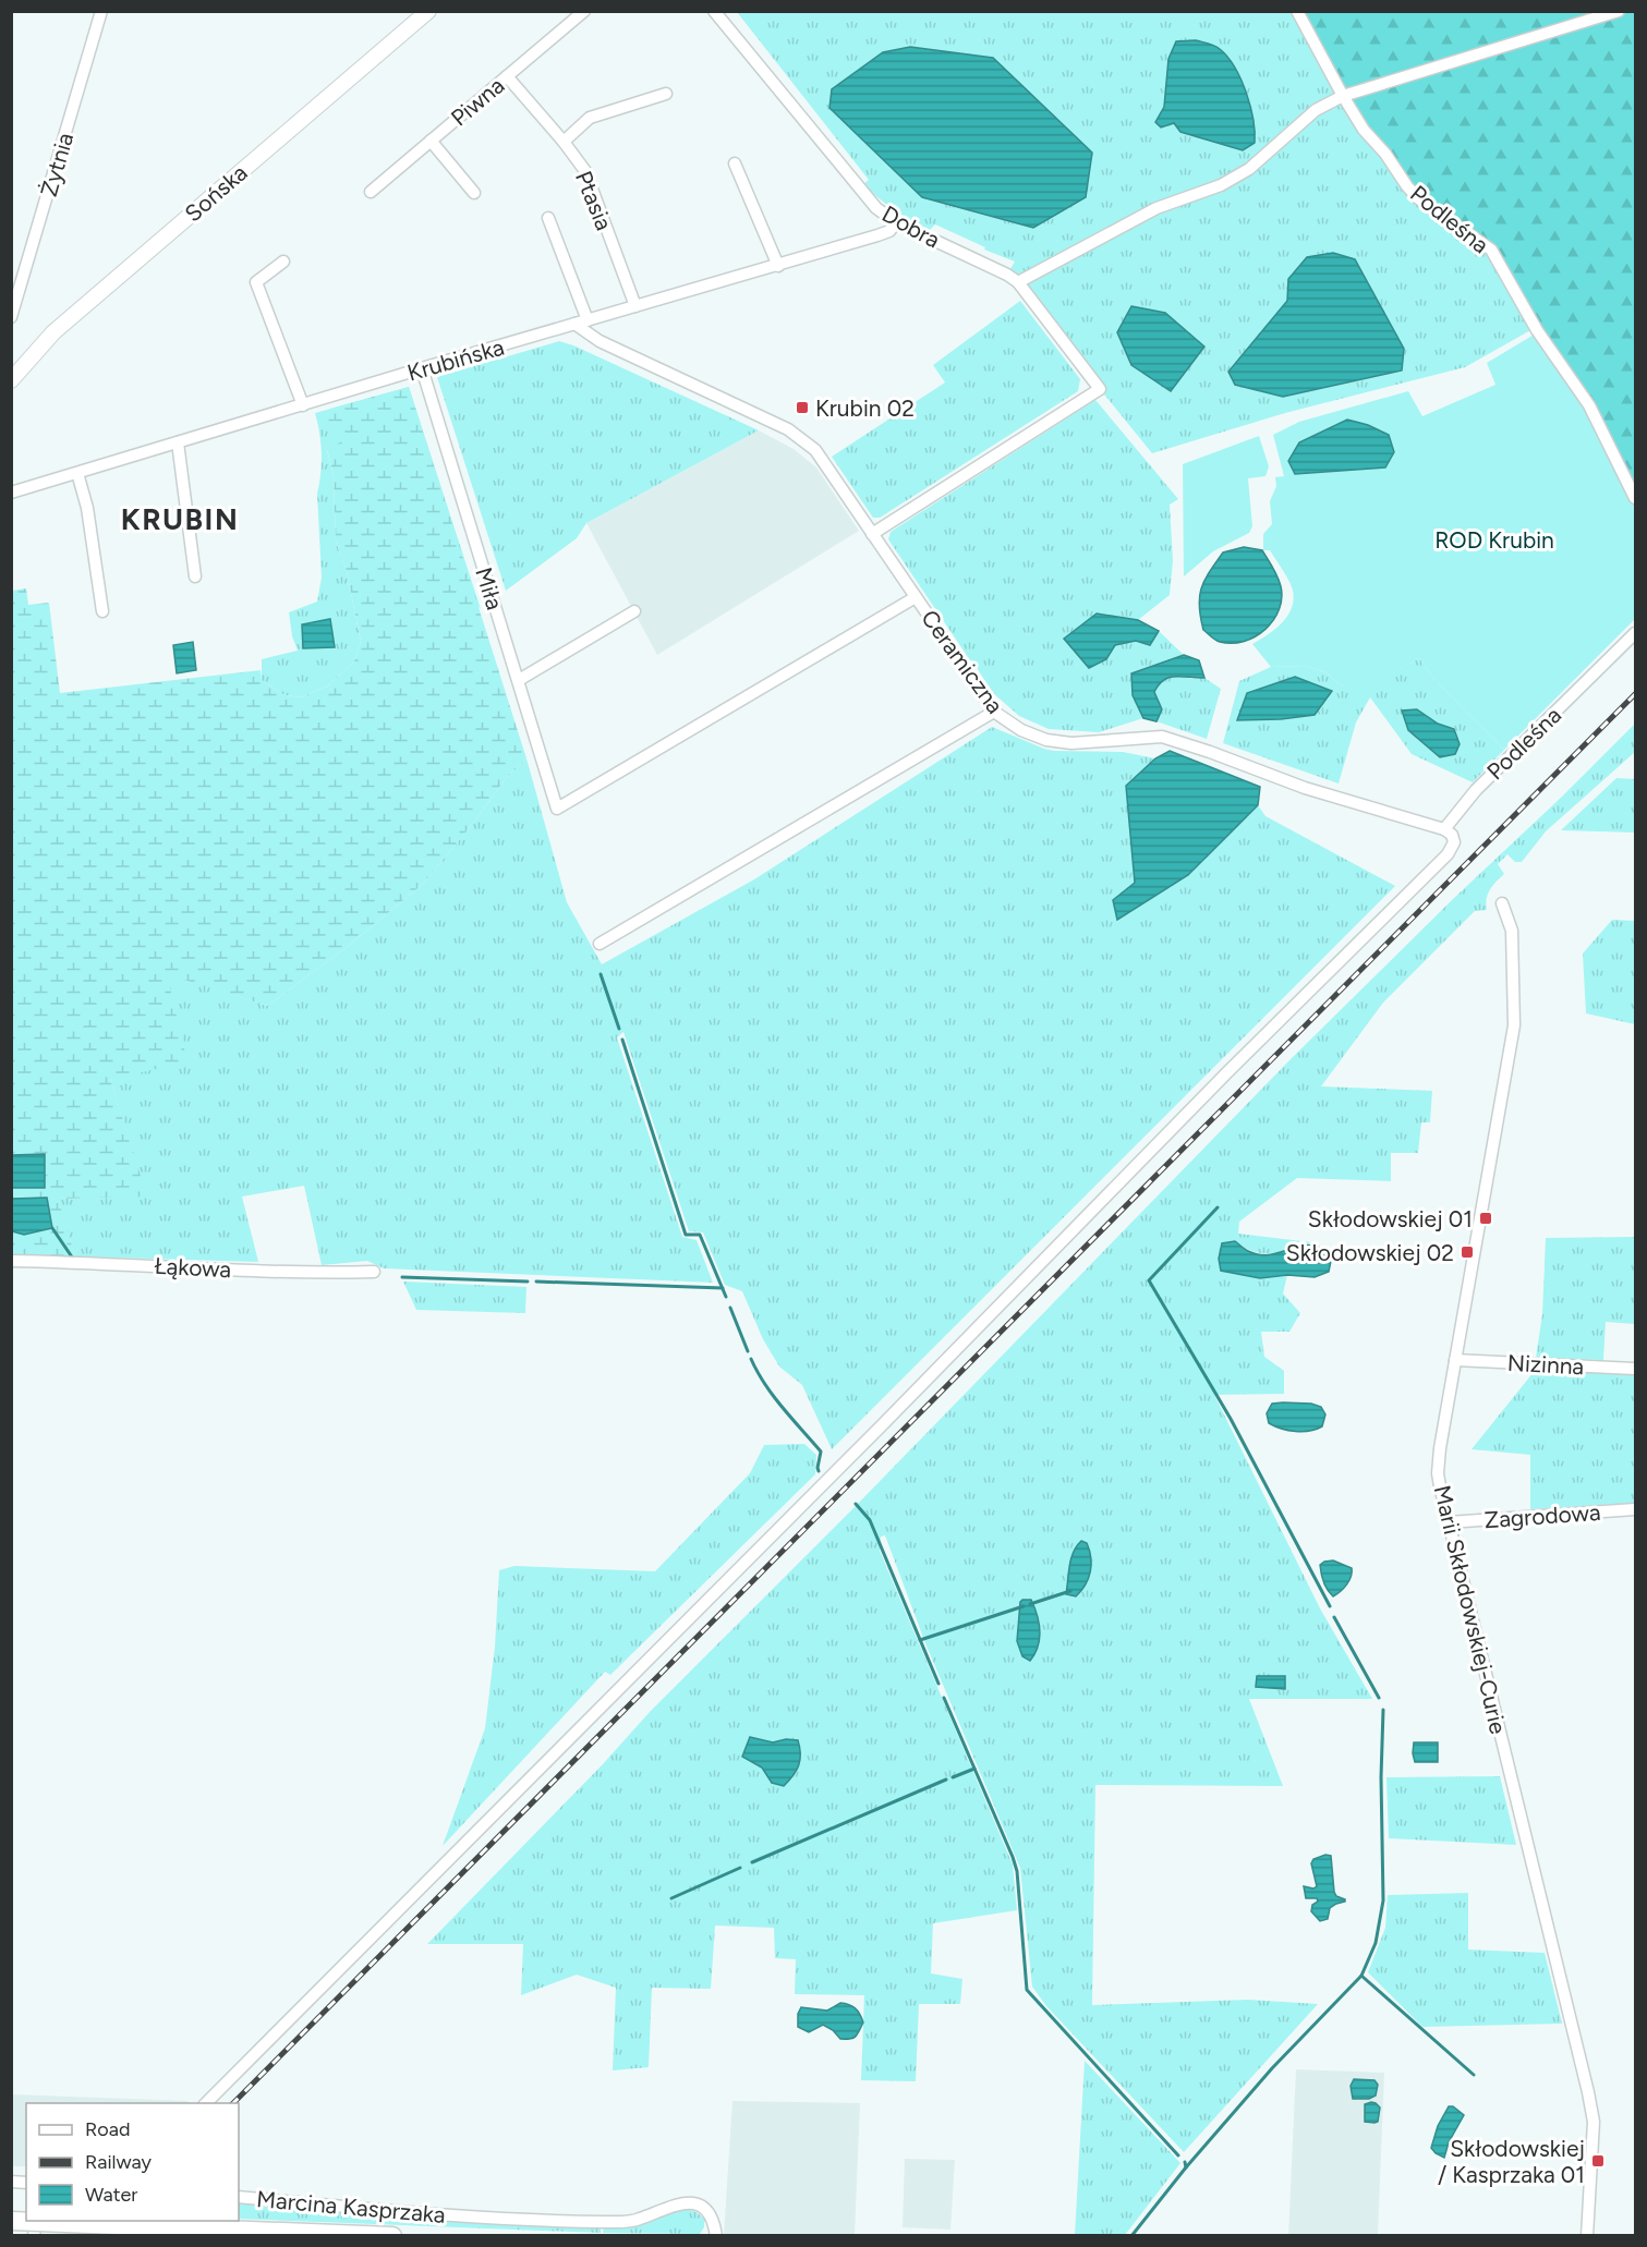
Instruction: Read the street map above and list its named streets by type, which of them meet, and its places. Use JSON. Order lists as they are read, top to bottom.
{
  "streets": {
    "main road": ["Marcina Kasprzaka"],
    "street": [
      "Piwna",
      "Żytnia",
      "Sońska",
      "Ptasia",
      "Podleśna",
      "Dobra",
      "Krubińska",
      "Miła",
      "Ceramiczna",
      "Łąkowa",
      "Nizinna",
      "Zagrodowa",
      "Marii Skłodowskiej-Curie"
    ]
  },
  "crossings": [
    ["Piwna", "Ptasia"],
    ["Ptasia", "Krubińska"],
    ["Podleśna", "Ceramiczna"],
    ["Dobra", "Krubińska"],
    ["Dobra", "Ceramiczna"],
    ["Krubińska", "Miła"],
    ["Krubińska", "Ceramiczna"],
    ["Miła", "Ceramiczna"],
    ["Nizinna", "Marii Skłodowskiej-Curie"],
    ["Zagrodowa", "Marii Skłodowskiej-Curie"]
  ],
  "districts": ["KRUBIN"],
  "parks": ["ROD Krubin"],
  "places": {
    "transit": [
      "Krubin 02",
      "Skłodowskiej 01",
      "Skłodowskiej 02",
      "Skłodowskiej / Kasprzaka 01"
    ]
  },
  "legend": ["Road", "Railway", "Water"]
}
